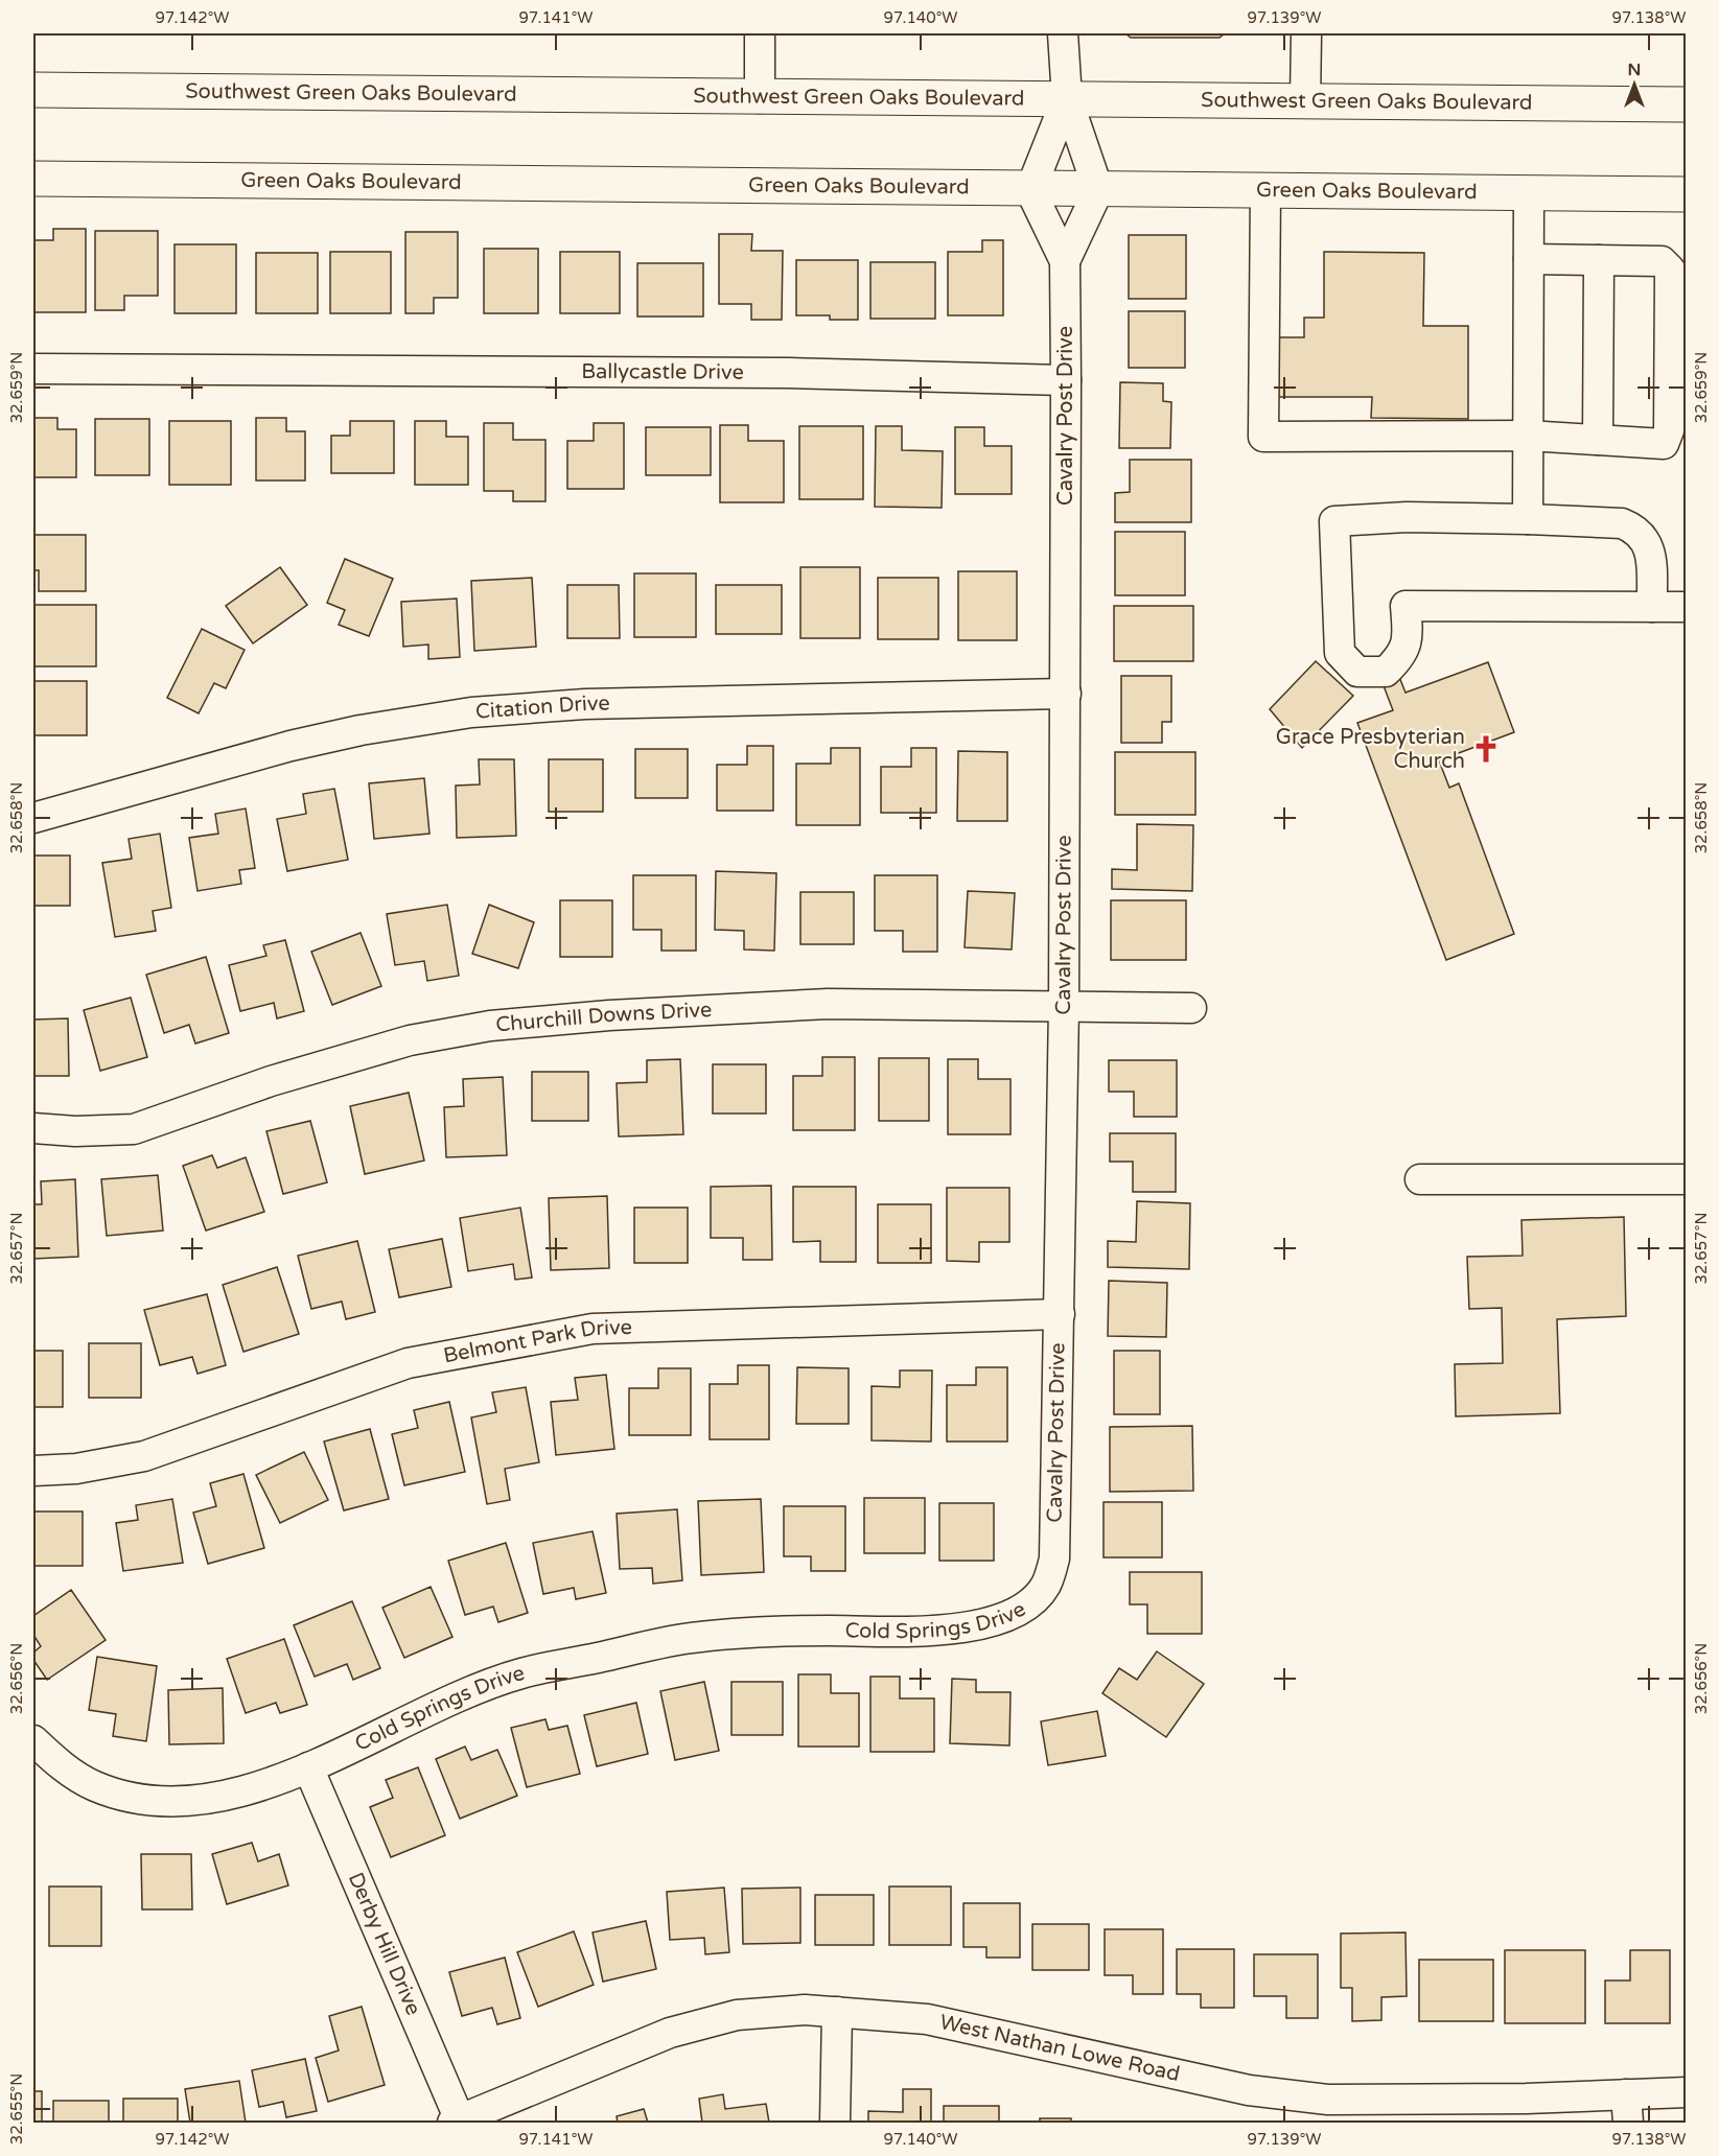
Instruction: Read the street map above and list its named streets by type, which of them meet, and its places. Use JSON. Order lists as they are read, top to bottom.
{
  "streets": {
    "main road": ["Southwest Green Oaks Boulevard", "Green Oaks Boulevard"],
    "street": [
      "Ballycastle Drive",
      "Cavalry Post Drive",
      "Citation Drive",
      "Churchill Downs Drive",
      "Belmont Park Drive",
      "Cold Springs Drive",
      "Derby Hill Drive",
      "West Nathan Lowe Road"
    ]
  },
  "crossings": [
    ["Green Oaks Boulevard", "Cavalry Post Drive"],
    ["Ballycastle Drive", "Cavalry Post Drive"],
    ["Cavalry Post Drive", "Citation Drive"],
    ["Cavalry Post Drive", "Churchill Downs Drive"],
    ["Cavalry Post Drive", "Belmont Park Drive"],
    ["Cavalry Post Drive", "Cold Springs Drive"],
    ["Cold Springs Drive", "Derby Hill Drive"],
    ["Derby Hill Drive", "West Nathan Lowe Road"]
  ],
  "places": {
    "church": ["Grace Presbyterian Church"]
  },
  "north": "top",
  "coordinates": [
    "97.142°W",
    "97.141°W",
    "97.140°W",
    "97.139°W",
    "97.138°W",
    "32.659°N",
    "32.658°N",
    "32.657°N",
    "32.656°N",
    "32.655°N"
  ]
}
